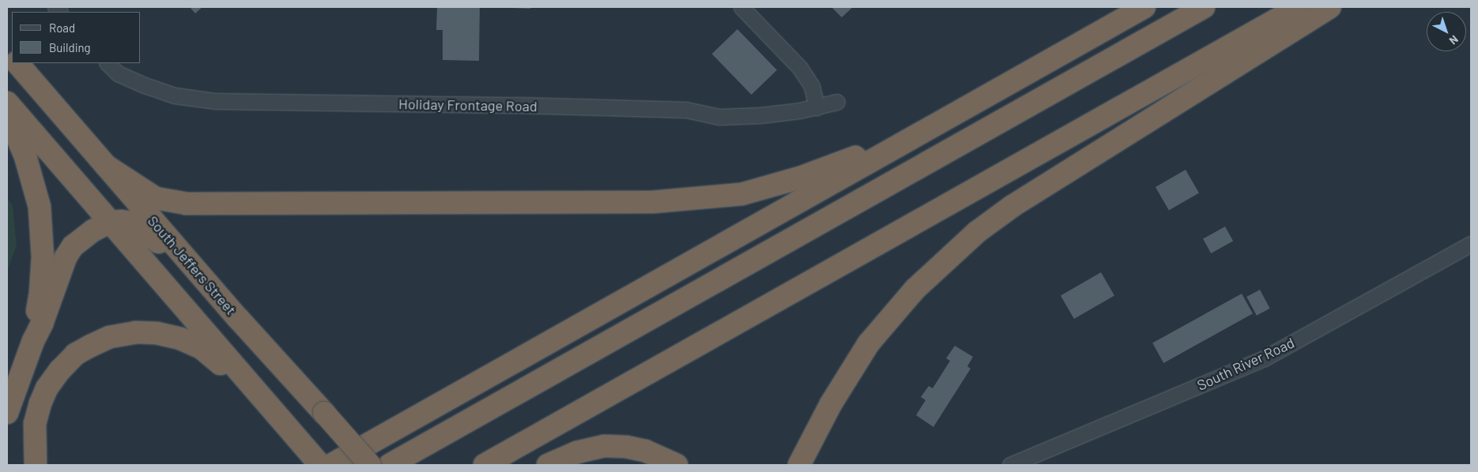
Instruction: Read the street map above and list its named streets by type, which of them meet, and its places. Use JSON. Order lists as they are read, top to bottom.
{
  "streets": {
    "highway": ["South Jeffers Street"],
    "street": ["Holiday Frontage Road", "South River Road"]
  },
  "legend": ["Road", "Building"],
  "north": "bottom right"
}
